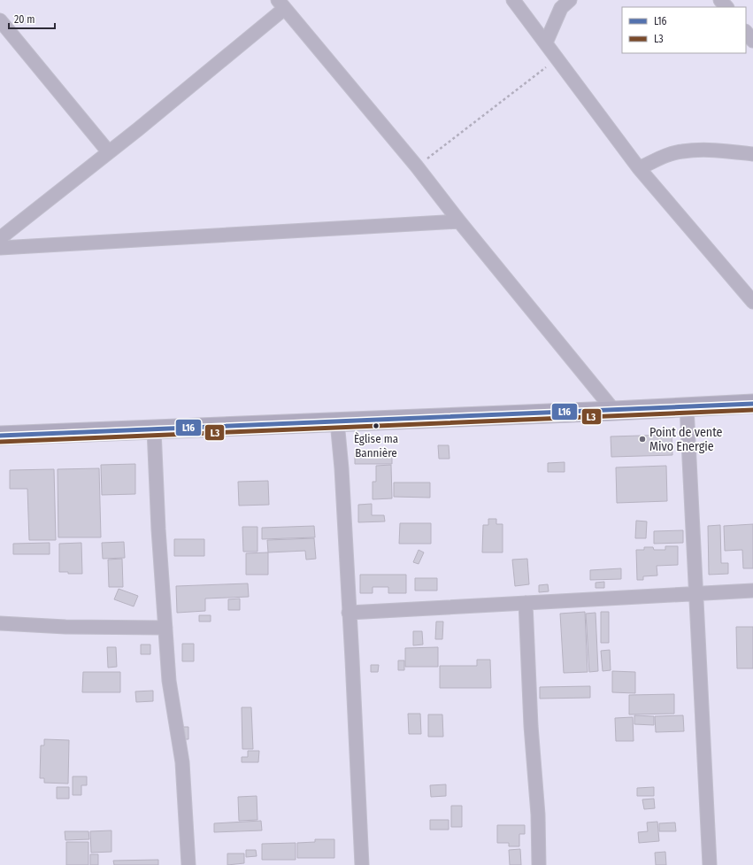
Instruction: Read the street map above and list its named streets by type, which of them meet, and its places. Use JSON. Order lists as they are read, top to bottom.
{
  "places": ["Èglise ma Bannière", "Point de vente Mivo Energie"],
  "lines": ["transit line L16", "transit line L3"],
  "legend": ["L16", "L3"],
  "scale_bar": "20 m"
}
